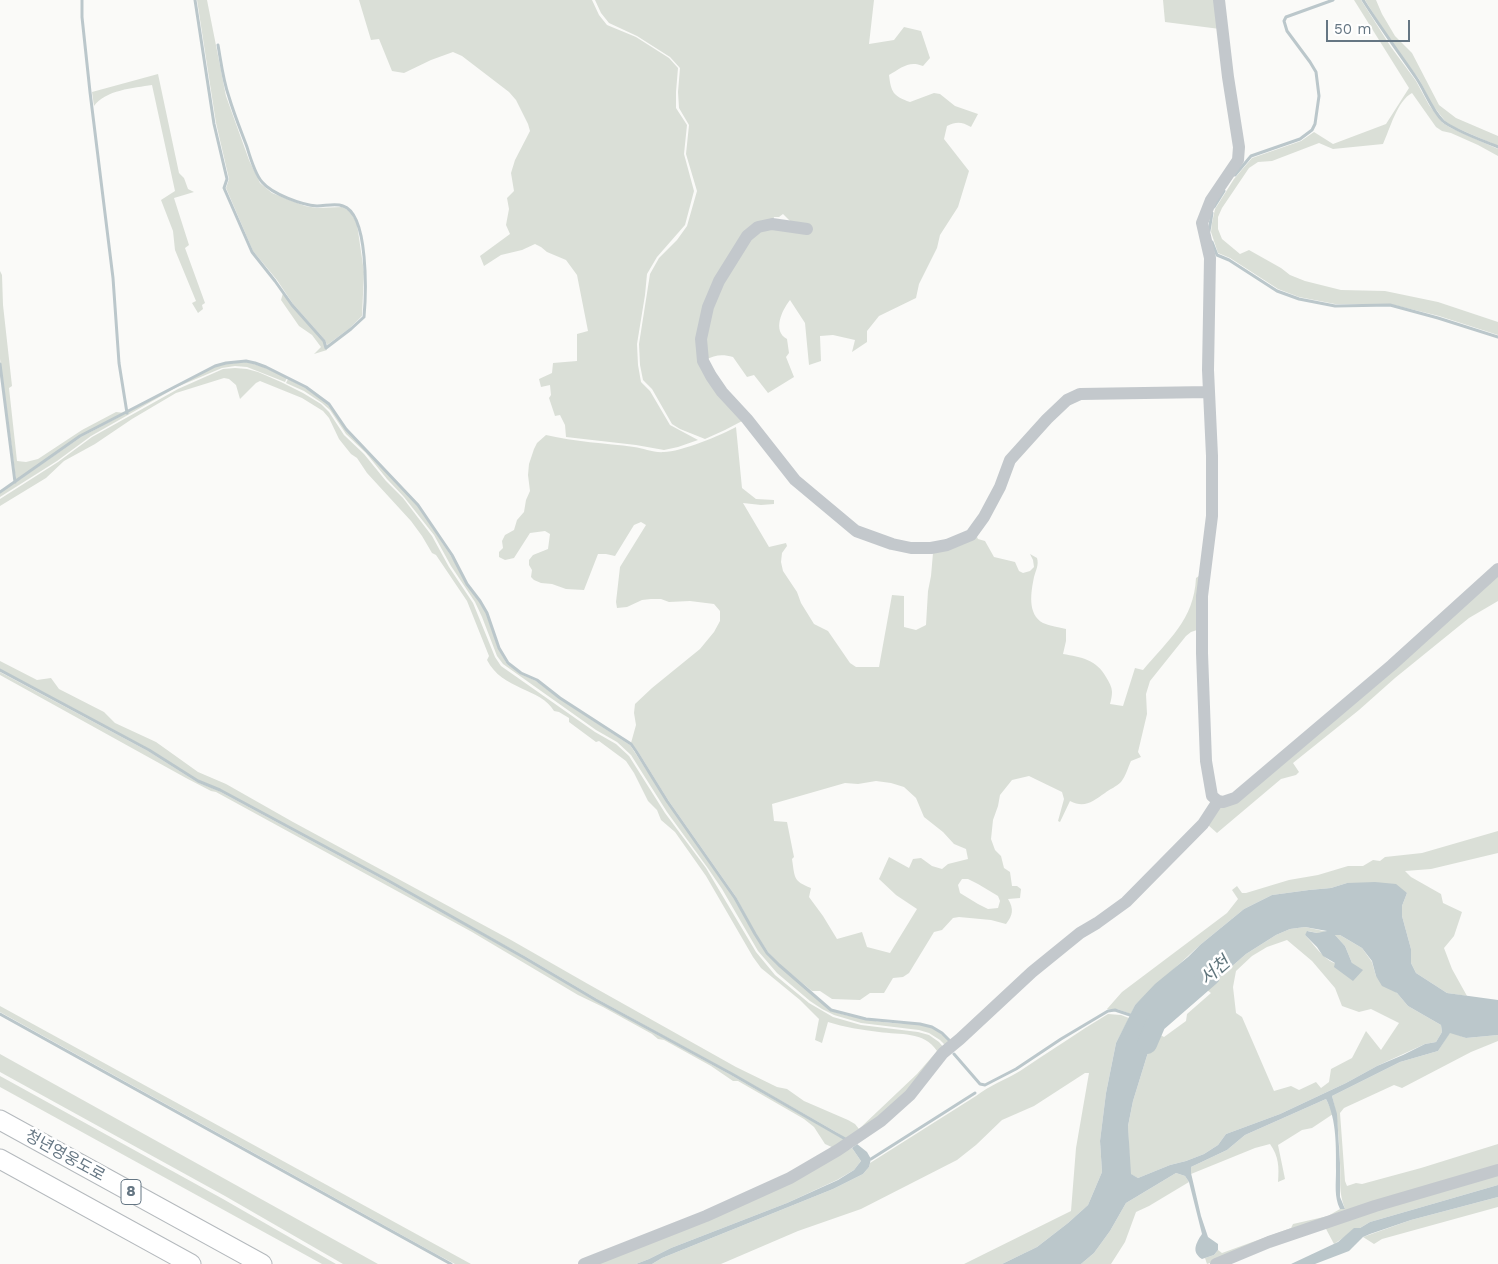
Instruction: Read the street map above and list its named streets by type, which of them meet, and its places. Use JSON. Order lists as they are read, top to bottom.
{
  "streets": {
    "highway": ["청년영웅도로", "8"]
  },
  "water": ["서천"],
  "scale_bar": "50 m"
}
